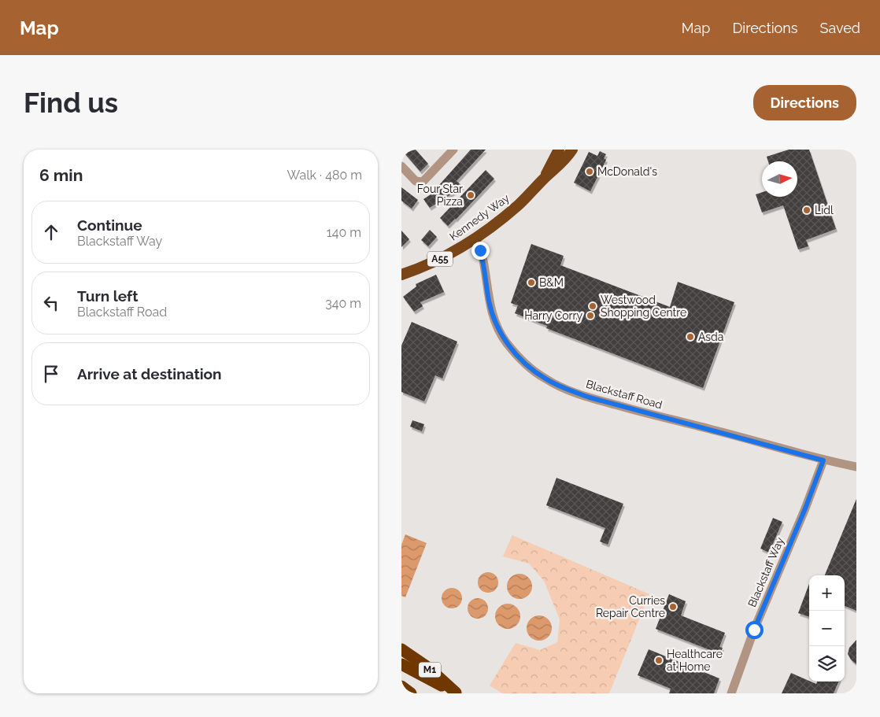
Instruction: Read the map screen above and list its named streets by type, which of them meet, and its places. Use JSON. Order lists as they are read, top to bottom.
{
  "streets": {
    "highway": ["Kennedy Way", "A55", "M1"],
    "street": ["Blackstaff Road", "Blackstaff Way"]
  },
  "crossings": [
    ["Kennedy Way", "Blackstaff Road"],
    ["Blackstaff Road", "Blackstaff Way"]
  ],
  "places": [
    "McDonald's",
    "Four Star Pizza",
    "Lidl",
    "B&M",
    "Westwood Shopping Centre",
    "Harry Corry",
    "Asda",
    "Curries Repair Centre",
    "Healthcare at Home"
  ],
  "north": "right",
  "page": {
    "header": "Map",
    "nav": ["Map", "Directions", "Saved"],
    "buttons": "Directions",
    "title": "Find us",
    "heading": ["6 min", "Walk · 480 m"],
    "list": [
      ["Continue", "Blackstaff Way", "140 m"],
      ["Turn left", "Blackstaff Road", "340 m"],
      "Arrive at destination"
    ],
    "map_buttons": ["+", "−"]
  }
}
